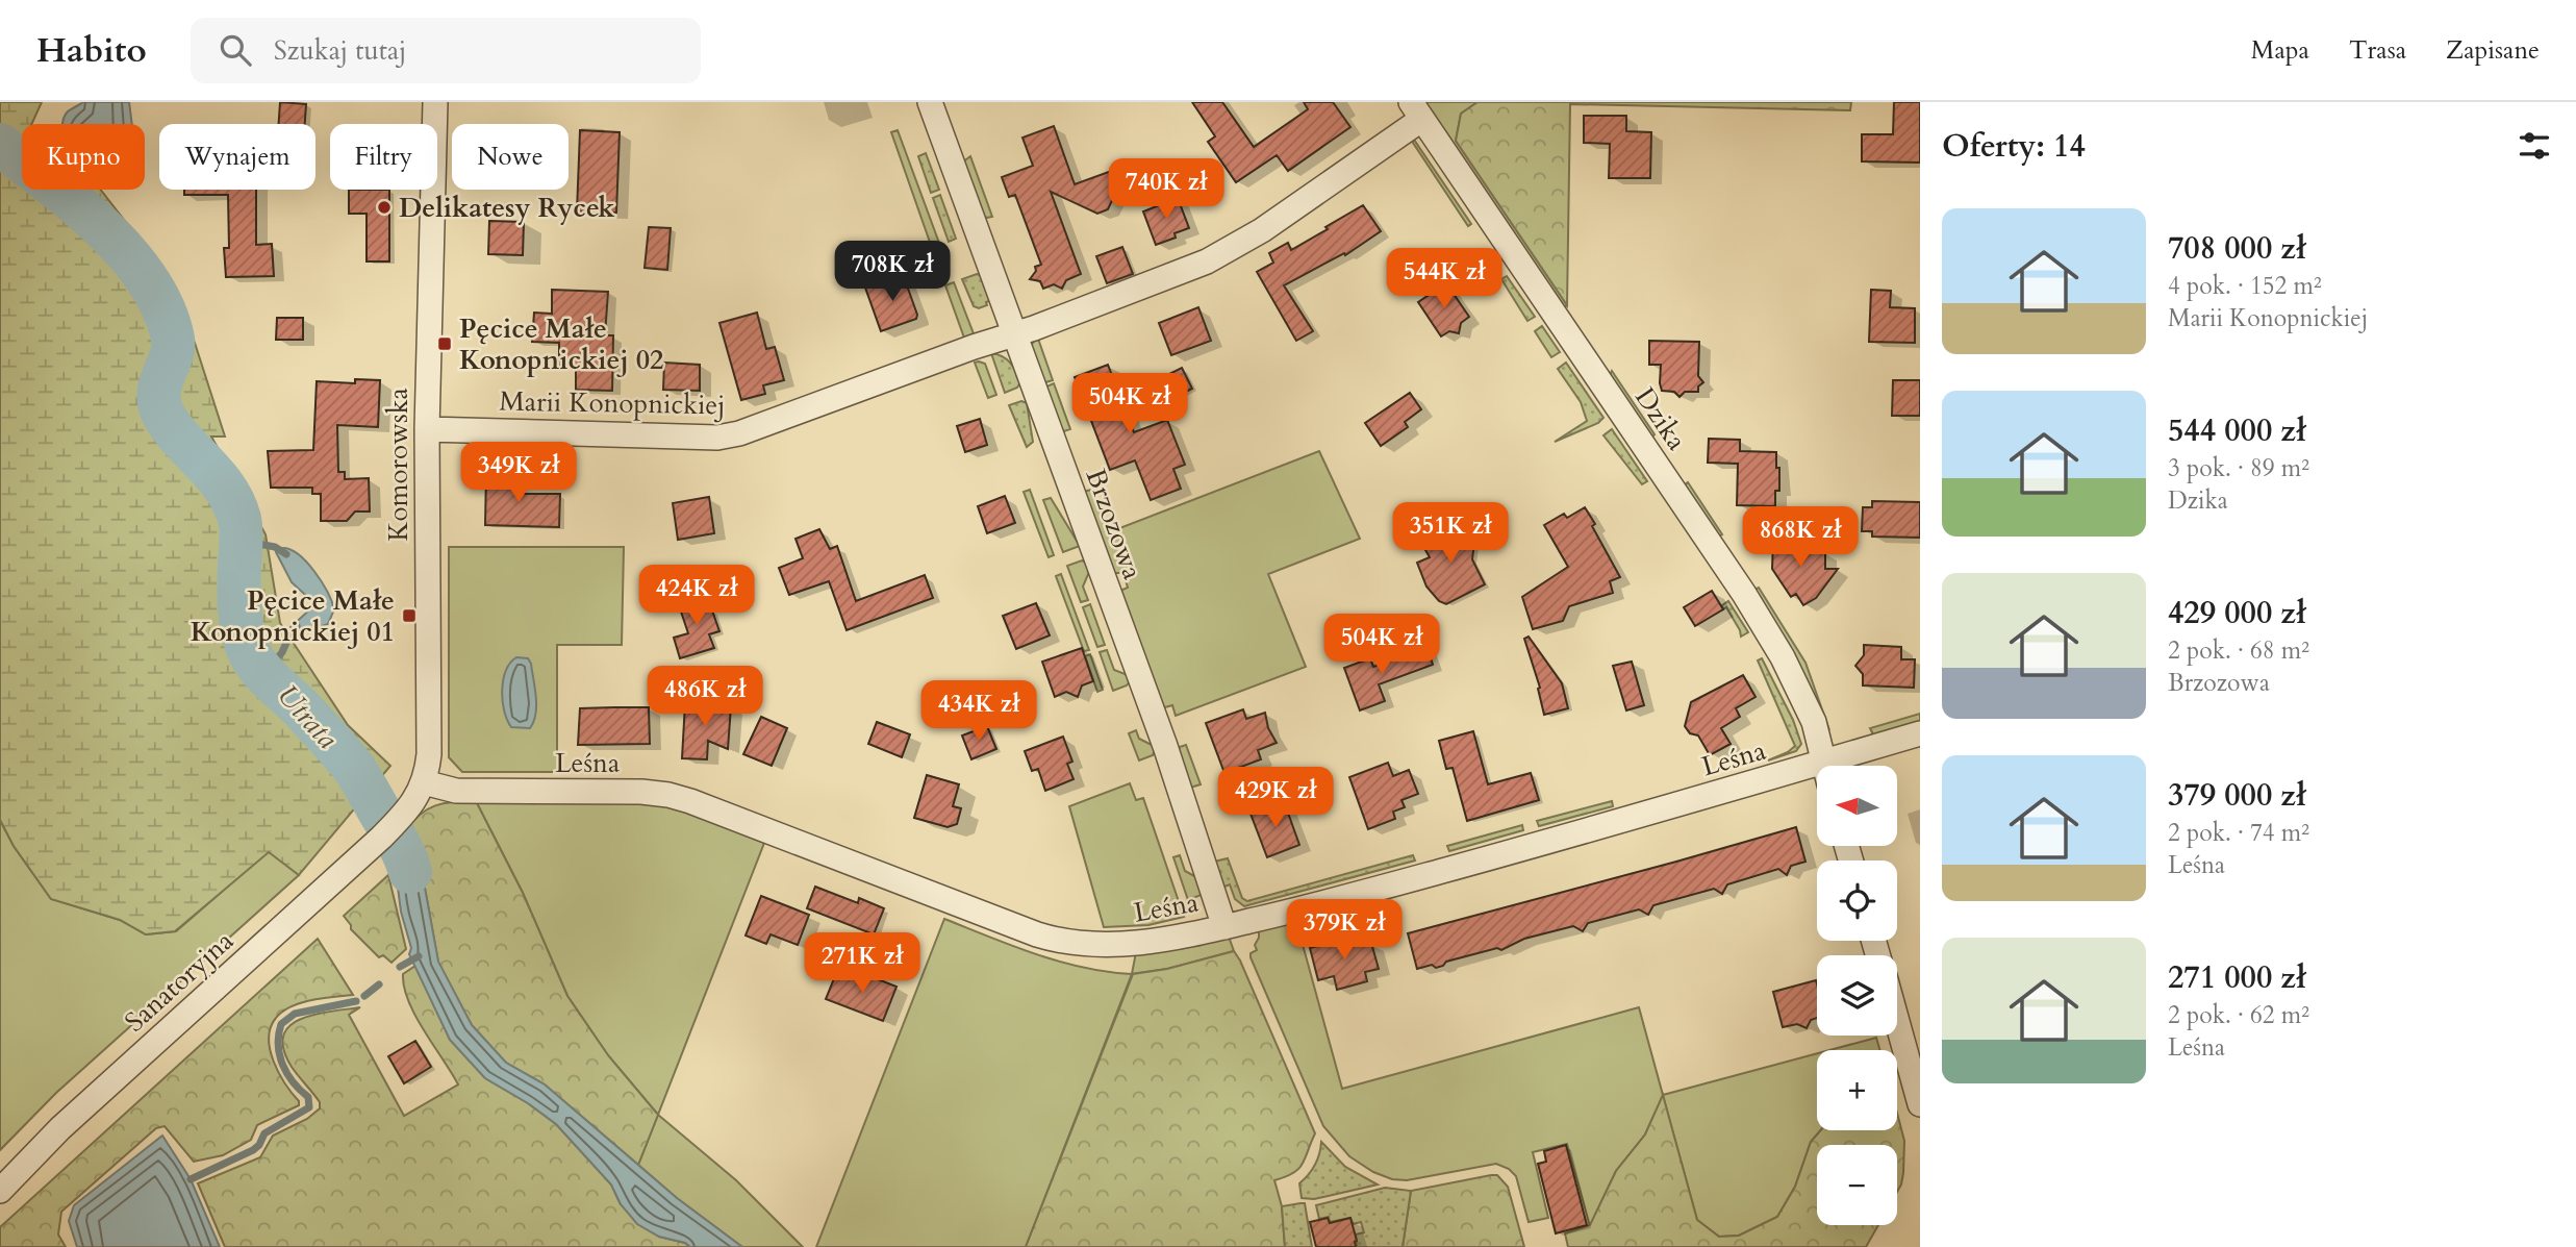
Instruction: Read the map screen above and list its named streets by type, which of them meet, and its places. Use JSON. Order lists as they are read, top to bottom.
{
  "streets": {
    "street": [
      "Marii Konopnickiej",
      "Dzika",
      "Komorowska",
      "Brzozowa",
      "Leśna",
      "Sanatoryjna"
    ]
  },
  "crossings": [
    ["Marii Konopnickiej", "Dzika"],
    ["Marii Konopnickiej", "Komorowska"],
    ["Marii Konopnickiej", "Brzozowa"],
    ["Komorowska", "Leśna"],
    ["Komorowska", "Sanatoryjna"],
    ["Brzozowa", "Leśna"]
  ],
  "water": ["Utrata"],
  "places": {
    "other": ["Delikatesy Rycek"],
    "transit": ["Pęcice Małe Konopnickiej 02", "Pęcice Małe Konopnickiej 01"]
  },
  "north": "left",
  "page": {
    "header": "Habito",
    "search": "Szukaj tutaj",
    "nav": ["Mapa", "Trasa", "Zapisane"],
    "heading": "Oferty: 14",
    "chip": [
      "Kupno",
      "Wynajem",
      "Filtry",
      "Nowe"
    ],
    "price": [
      "740K zł",
      "708K zł",
      "544K zł",
      "504K zł",
      "349K zł",
      "351K zł",
      "868K zł",
      "424K zł",
      "504K zł",
      "486K zł",
      "434K zł",
      "429K zł",
      "379K zł",
      "271K zł"
    ],
    "list": [
      {
        "name": "708 000 zł",
        "note": "4 pok. · 152 m² · Marii Konopnickiej"
      },
      {
        "name": "544 000 zł",
        "note": "3 pok. · 89 m² · Dzika"
      },
      {
        "name": "429 000 zł",
        "note": "2 pok. · 68 m² · Brzozowa"
      },
      {
        "name": "379 000 zł",
        "note": "2 pok. · 74 m² · Leśna"
      },
      {
        "name": "271 000 zł",
        "note": "2 pok. · 62 m² · Leśna"
      }
    ],
    "map_buttons": ["+", "−"]
  }
}
